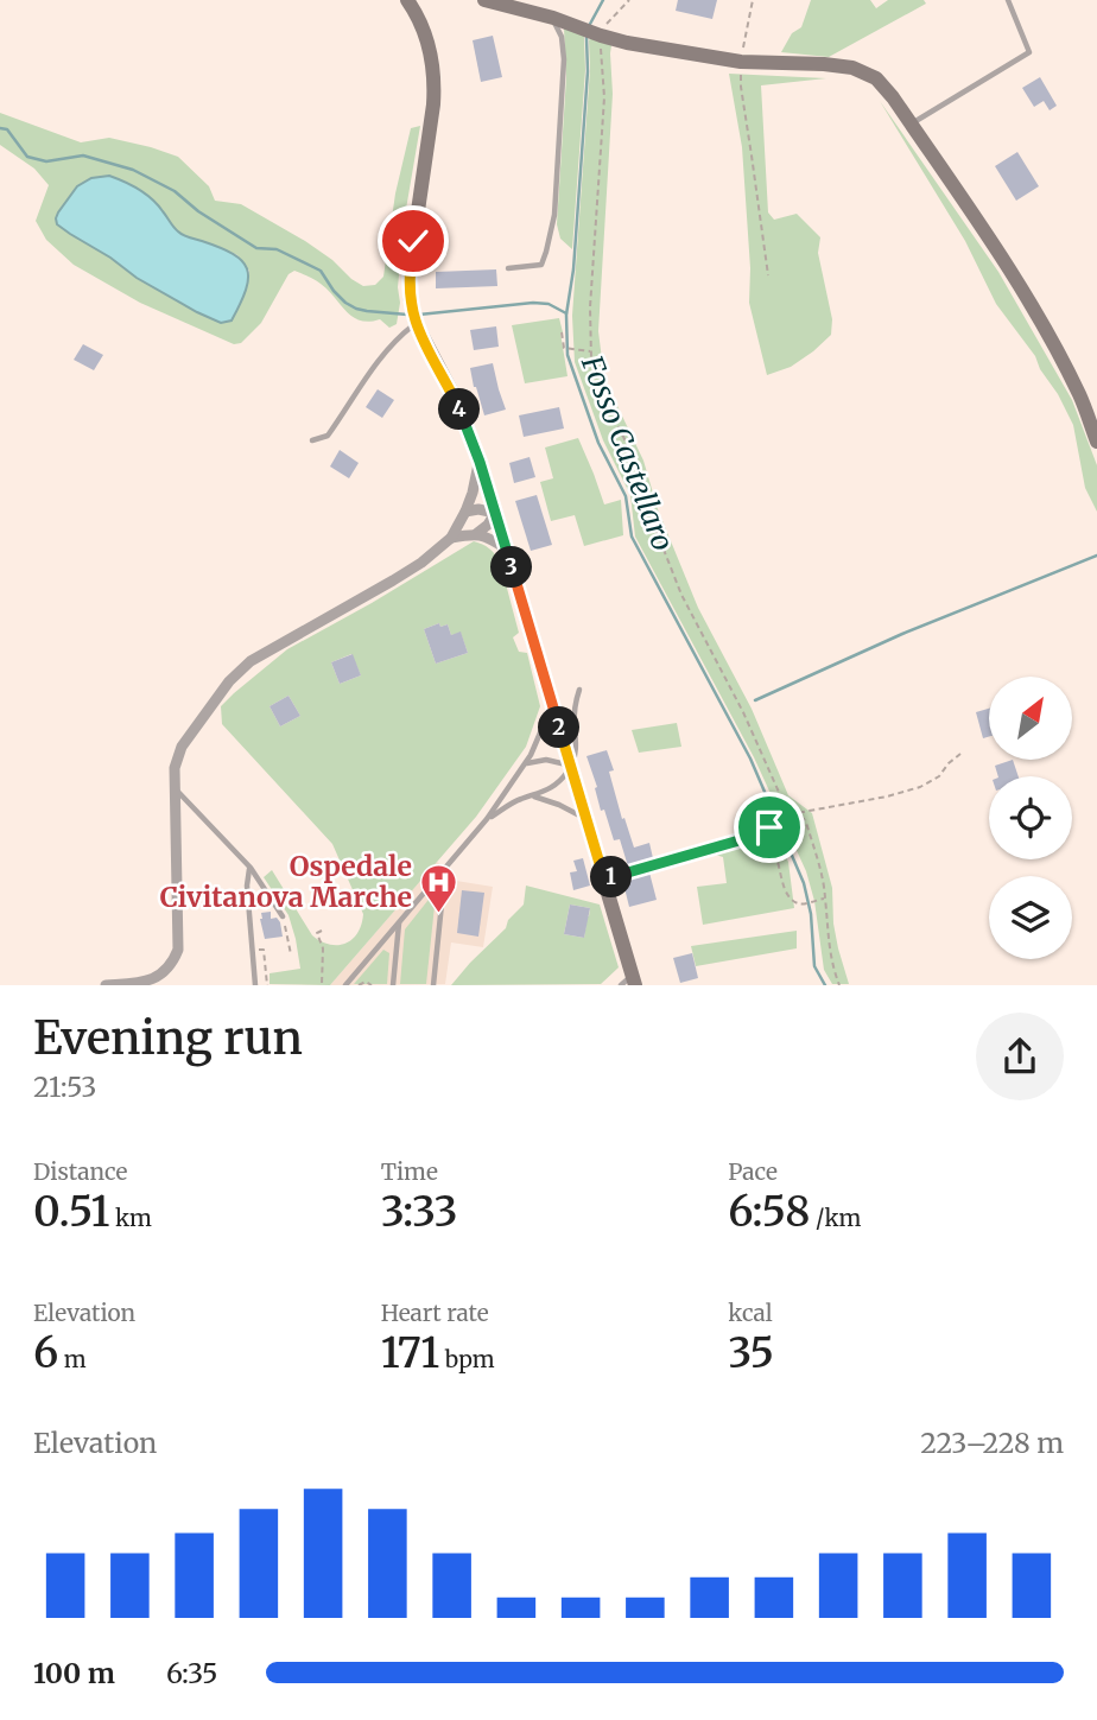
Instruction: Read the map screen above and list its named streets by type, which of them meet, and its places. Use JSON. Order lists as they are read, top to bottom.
{
  "water": ["Fosso Castellaro"],
  "places": {
    "hospital": ["Ospedale Civitanova Marche"]
  },
  "north": "top right",
  "page": {
    "pins": [
      "4",
      "3",
      "2",
      "1"
    ],
    "heading": ["Evening run", "21:53"],
    "stats": [
      ["Distance", "0.51 km"],
      ["Time", "3:33"],
      ["Pace", "6:58 /km"],
      ["Elevation", "6 m"],
      ["Heart rate", "171 bpm"],
      ["kcal", "35"]
    ],
    "chart": ["Elevation", "223–228 m"],
    "list": [
      {
        "name": "100 m",
        "note": "6:35"
      }
    ]
  }
}
